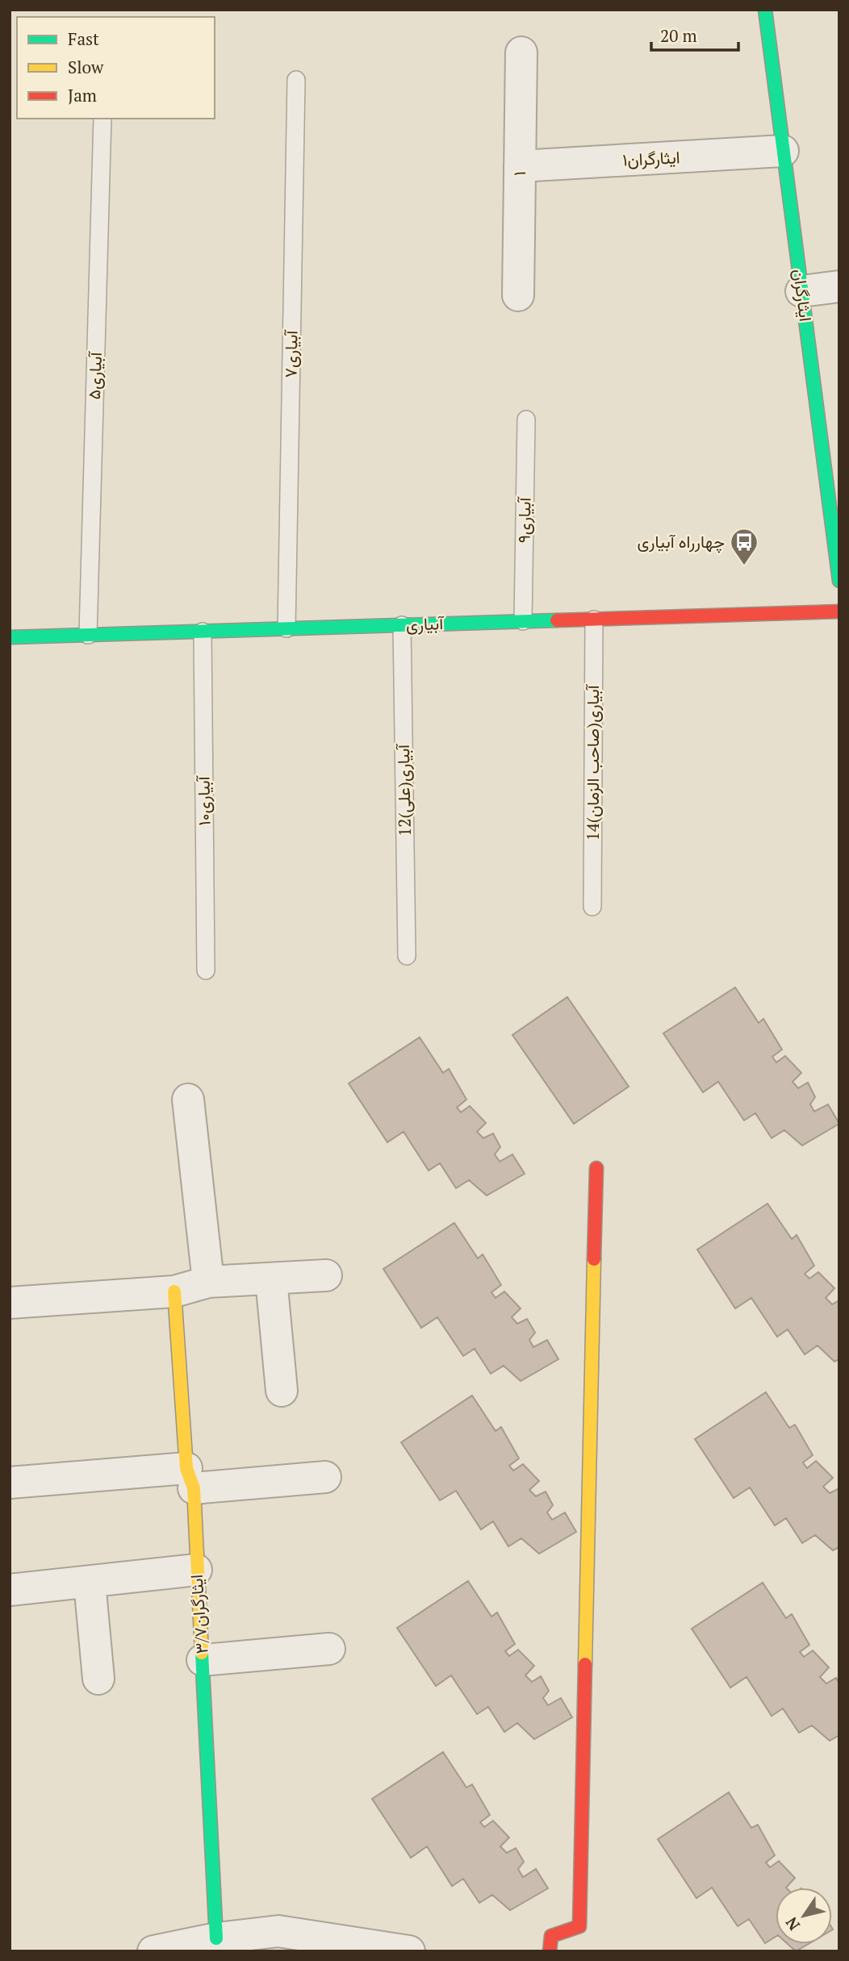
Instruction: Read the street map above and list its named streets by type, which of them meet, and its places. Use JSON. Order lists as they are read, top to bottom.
{
  "streets": {
    "street": [
      "ایثارگران۱",
      "۱",
      "ایثارگران",
      "آبیاری",
      "ایثارگران۳/۷"
    ],
    "lane": [
      "آبیاری۷",
      "آبیاری۵",
      "آبیاری۹",
      "14آبیاری(صاحب الزمان)",
      "12آبیاری(علی)",
      "آبیاری۱۰"
    ]
  },
  "crossings": [
    ["ایثارگران۱", "۱"],
    ["ایثارگران۱", "ایثارگران"],
    ["آبیاری۷", "آبیاری"],
    ["آبیاری۵", "آبیاری"],
    ["آبیاری۹", "آبیاری"],
    ["آبیاری", "14آبیاری(صاحب الزمان)"],
    ["آبیاری", "12آبیاری(علی)"],
    ["آبیاری", "آبیاری۱۰"]
  ],
  "places": {
    "bus stop": ["چهارراه آبیاری"]
  },
  "legend": ["Fast", "Slow", "Jam"],
  "scale_bar": "20 m",
  "north": "bottom left"
}
